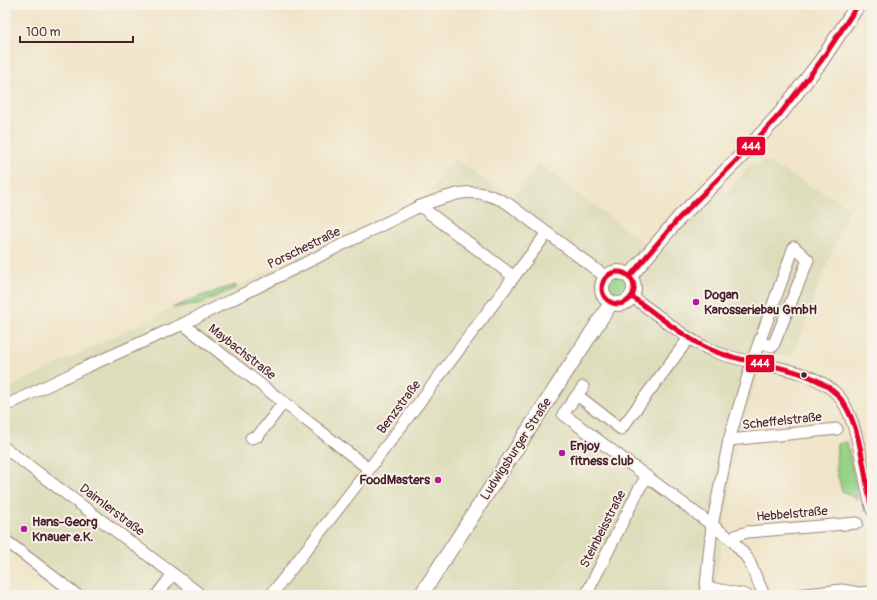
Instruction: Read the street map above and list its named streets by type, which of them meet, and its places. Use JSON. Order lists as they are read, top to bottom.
{
  "streets": {
    "main road": ["Ludwigsburger Straße"],
    "street": [
      "Porschestraße",
      "Maybachstraße",
      "Benzstraße",
      "Scheffelstraße",
      "Daimlerstraße",
      "Hebbelstraße",
      "Steinbeisstraße"
    ]
  },
  "crossings": [
    ["Porschestraße", "Maybachstraße"],
    ["Porschestraße", "Benzstraße"],
    ["Porschestraße", "Ludwigsburger Straße"],
    ["Maybachstraße", "Benzstraße"]
  ],
  "places": [
    "Dogan Karosseriebau GmbH",
    "Enjoy fitness club",
    "FoodMasters",
    "Hans-Georg Knauer e.K."
  ],
  "lines": ["transit line 444"],
  "scale_bar": "100 m"
}
